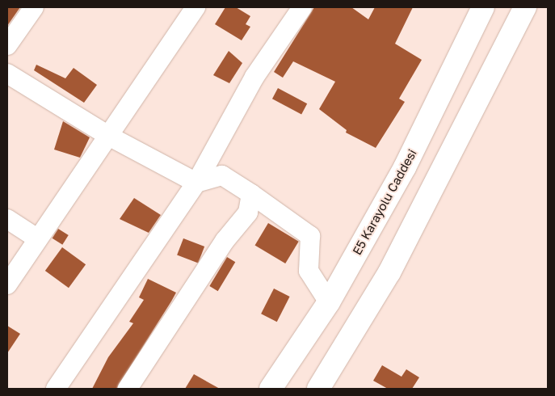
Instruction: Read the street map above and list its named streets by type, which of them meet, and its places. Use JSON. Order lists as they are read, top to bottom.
{
  "streets": {
    "highway": ["E5 Karayolu Caddesi"]
  }
}
